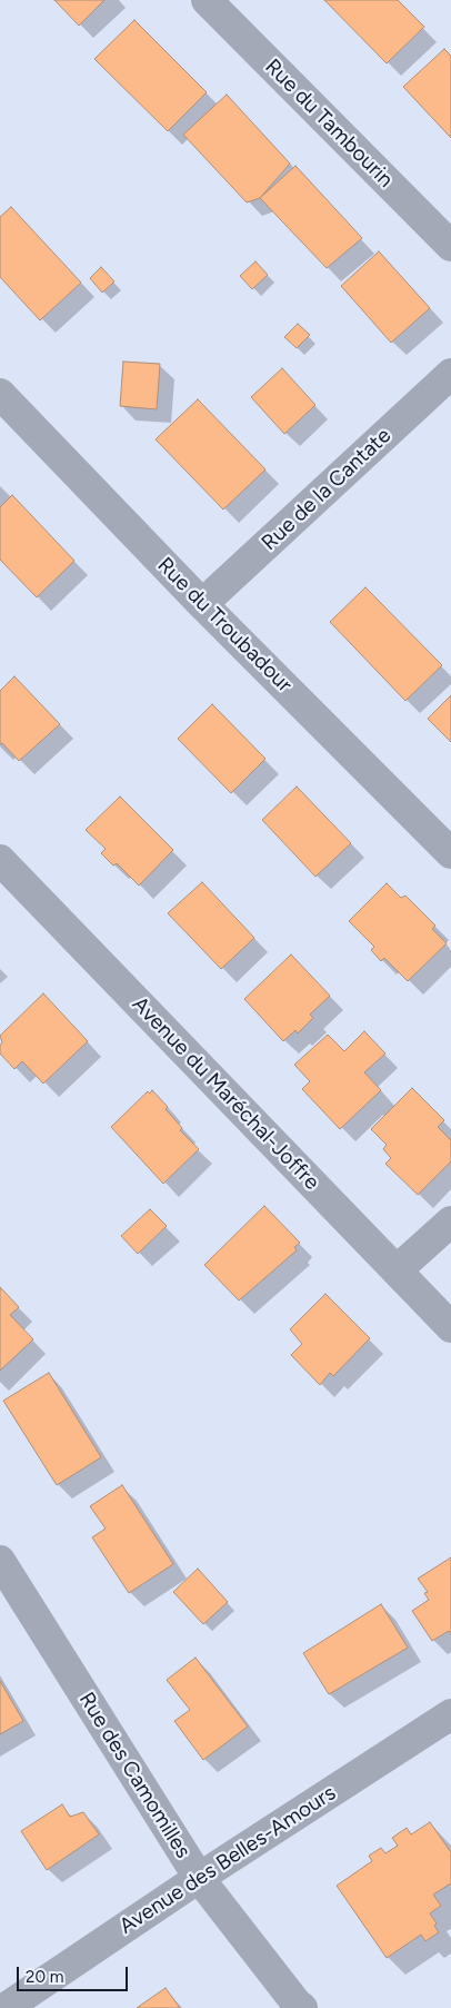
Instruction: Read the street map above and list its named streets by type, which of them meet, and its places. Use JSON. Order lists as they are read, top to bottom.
{
  "streets": {
    "street": [
      "Rue du Tambourin",
      "Rue de la Cantate",
      "Rue du Troubadour",
      "Avenue du Maréchal-Joffre",
      "Rue des Camomilles",
      "Avenue des Belles-Amours"
    ]
  },
  "crossings": [
    ["Rue de la Cantate", "Rue du Troubadour"],
    ["Rue des Camomilles", "Avenue des Belles-Amours"]
  ],
  "scale_bar": "20 m"
}
